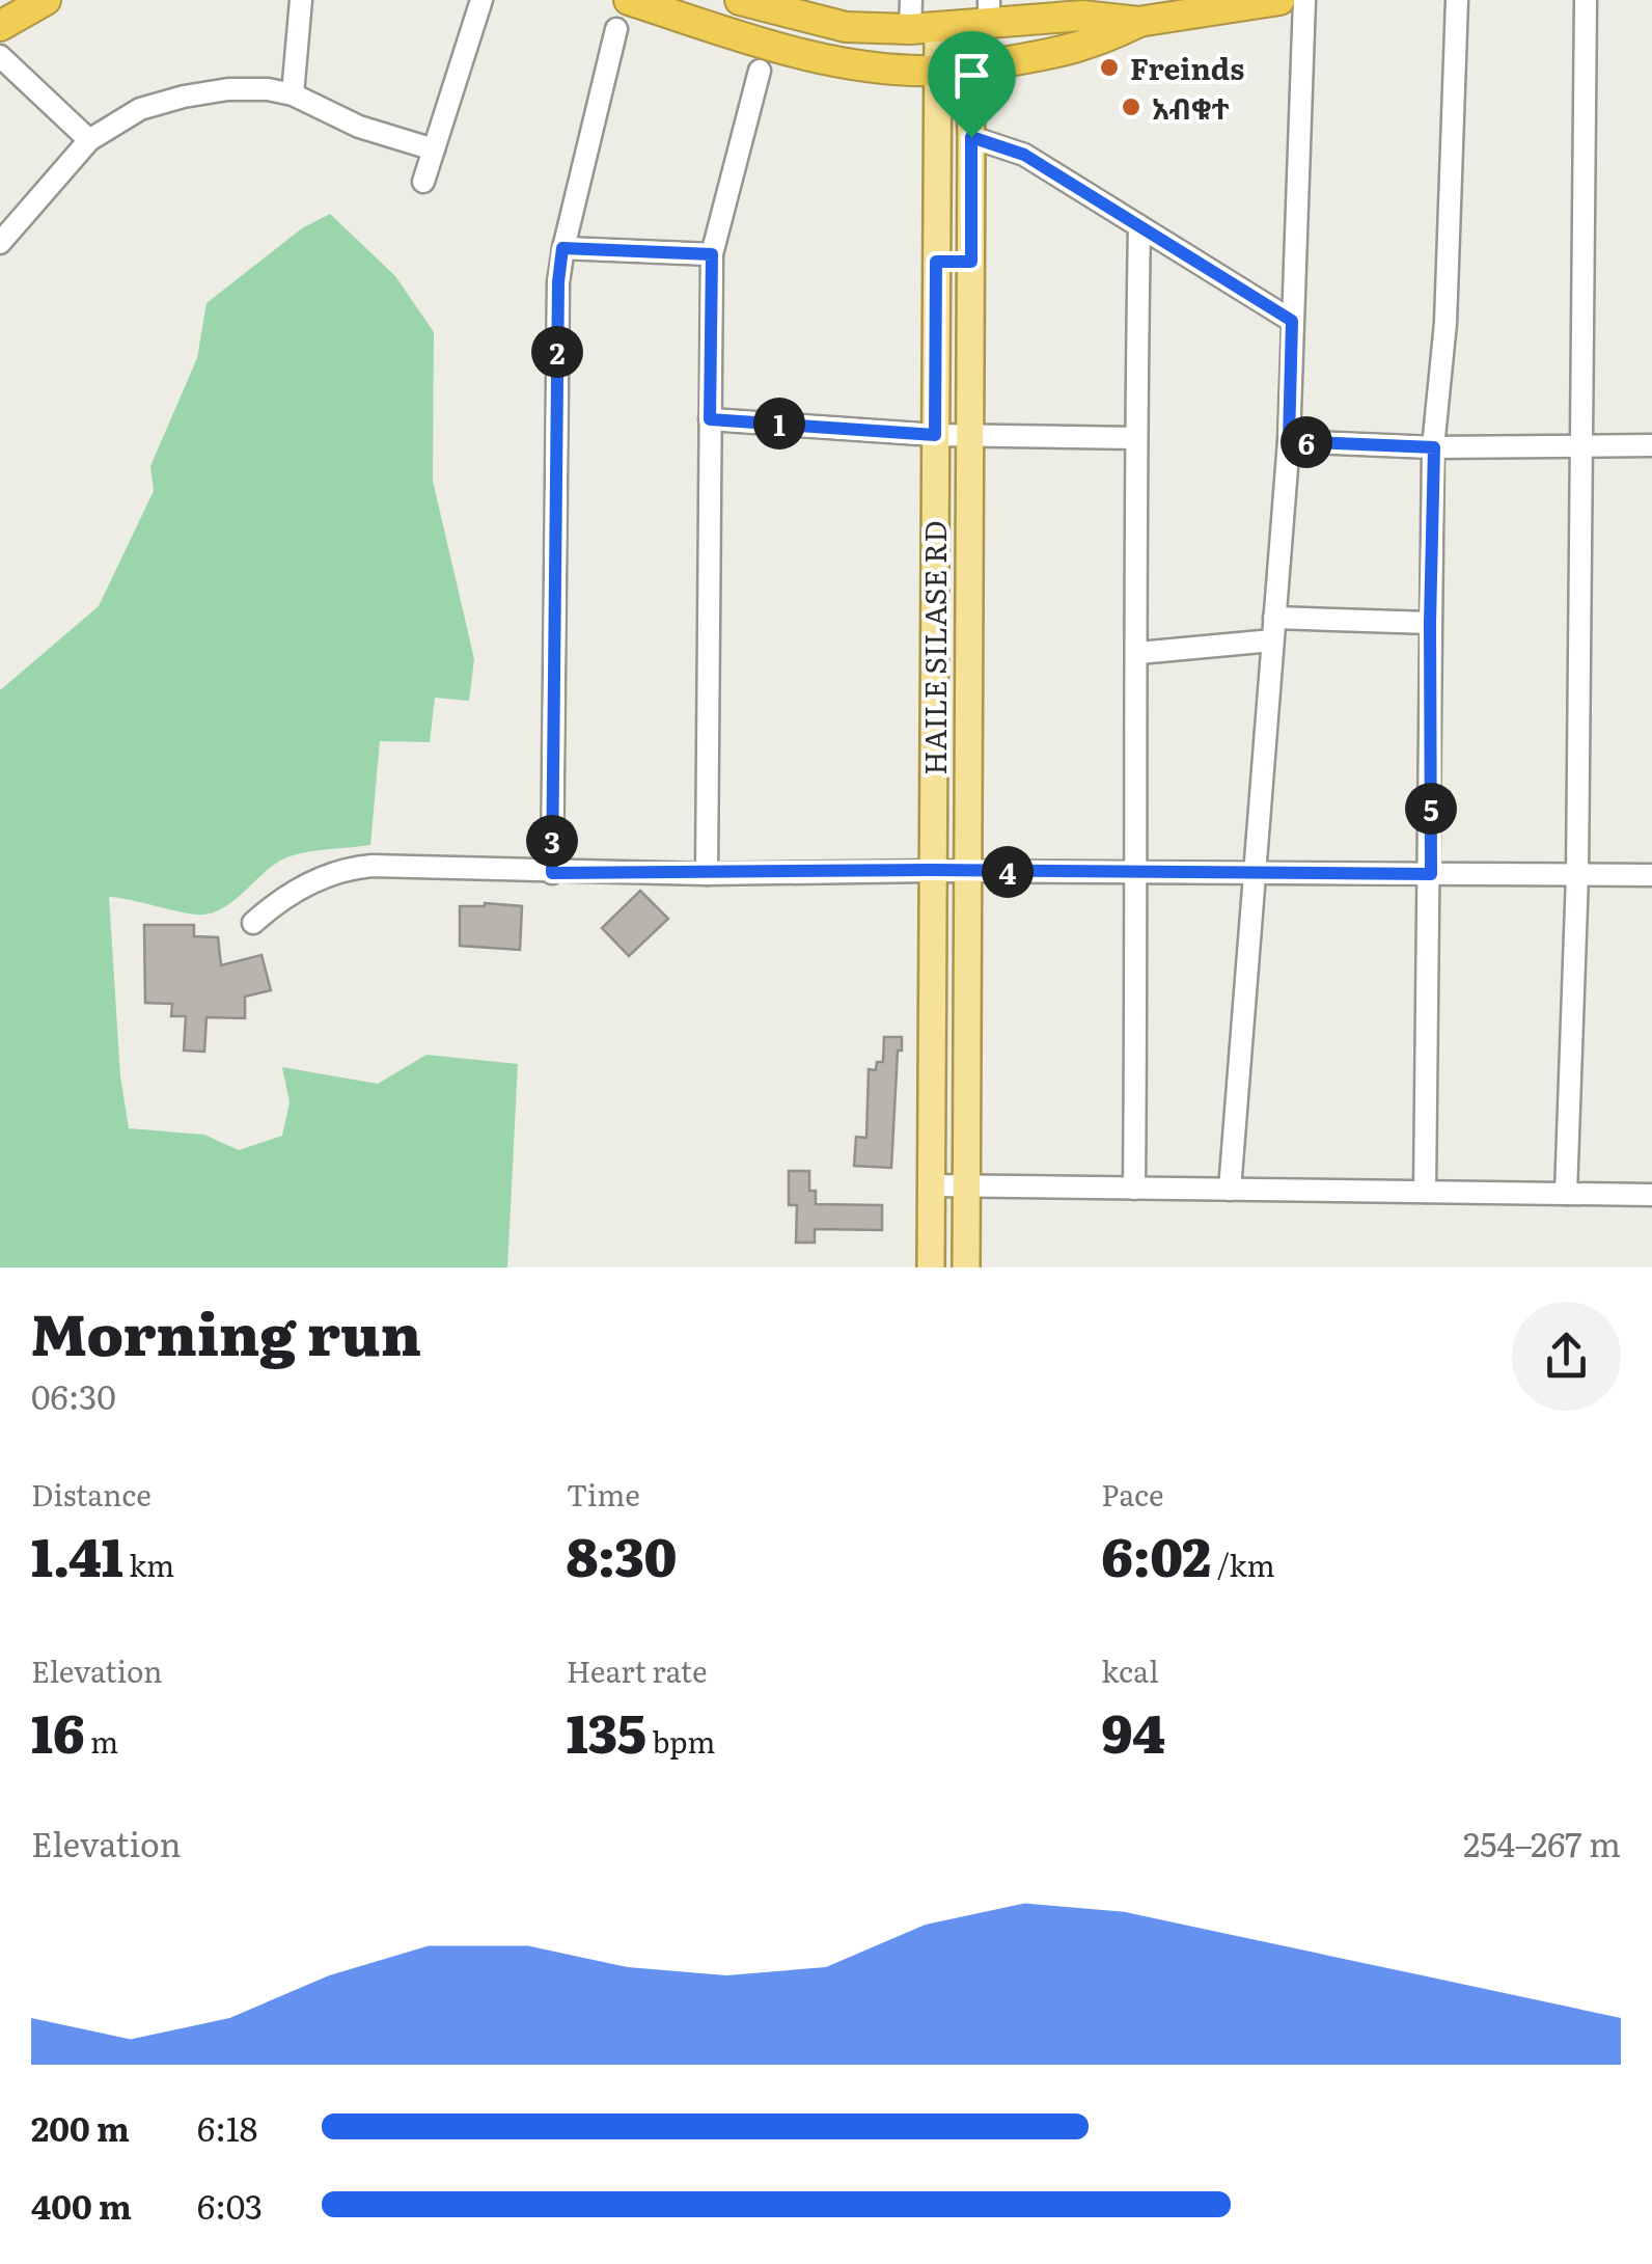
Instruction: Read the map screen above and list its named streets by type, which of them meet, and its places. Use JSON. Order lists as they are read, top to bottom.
{
  "streets": {
    "main road": ["HAILE SILASE RD"]
  },
  "places": ["Freinds", "አብቁተ"],
  "page": {
    "pins": [
      "2",
      "1",
      "6",
      "5",
      "3",
      "4"
    ],
    "heading": ["Morning run", "06:30"],
    "stats": [
      ["Distance", "1.41 km"],
      ["Time", "8:30"],
      ["Pace", "6:02 /km"],
      ["Elevation", "16 m"],
      ["Heart rate", "135 bpm"],
      ["kcal", "94"]
    ],
    "chart": ["Elevation", "254–267 m"],
    "list": [
      {
        "name": "200 m",
        "note": "6:18"
      },
      {
        "name": "400 m",
        "note": "6:03"
      }
    ]
  }
}
